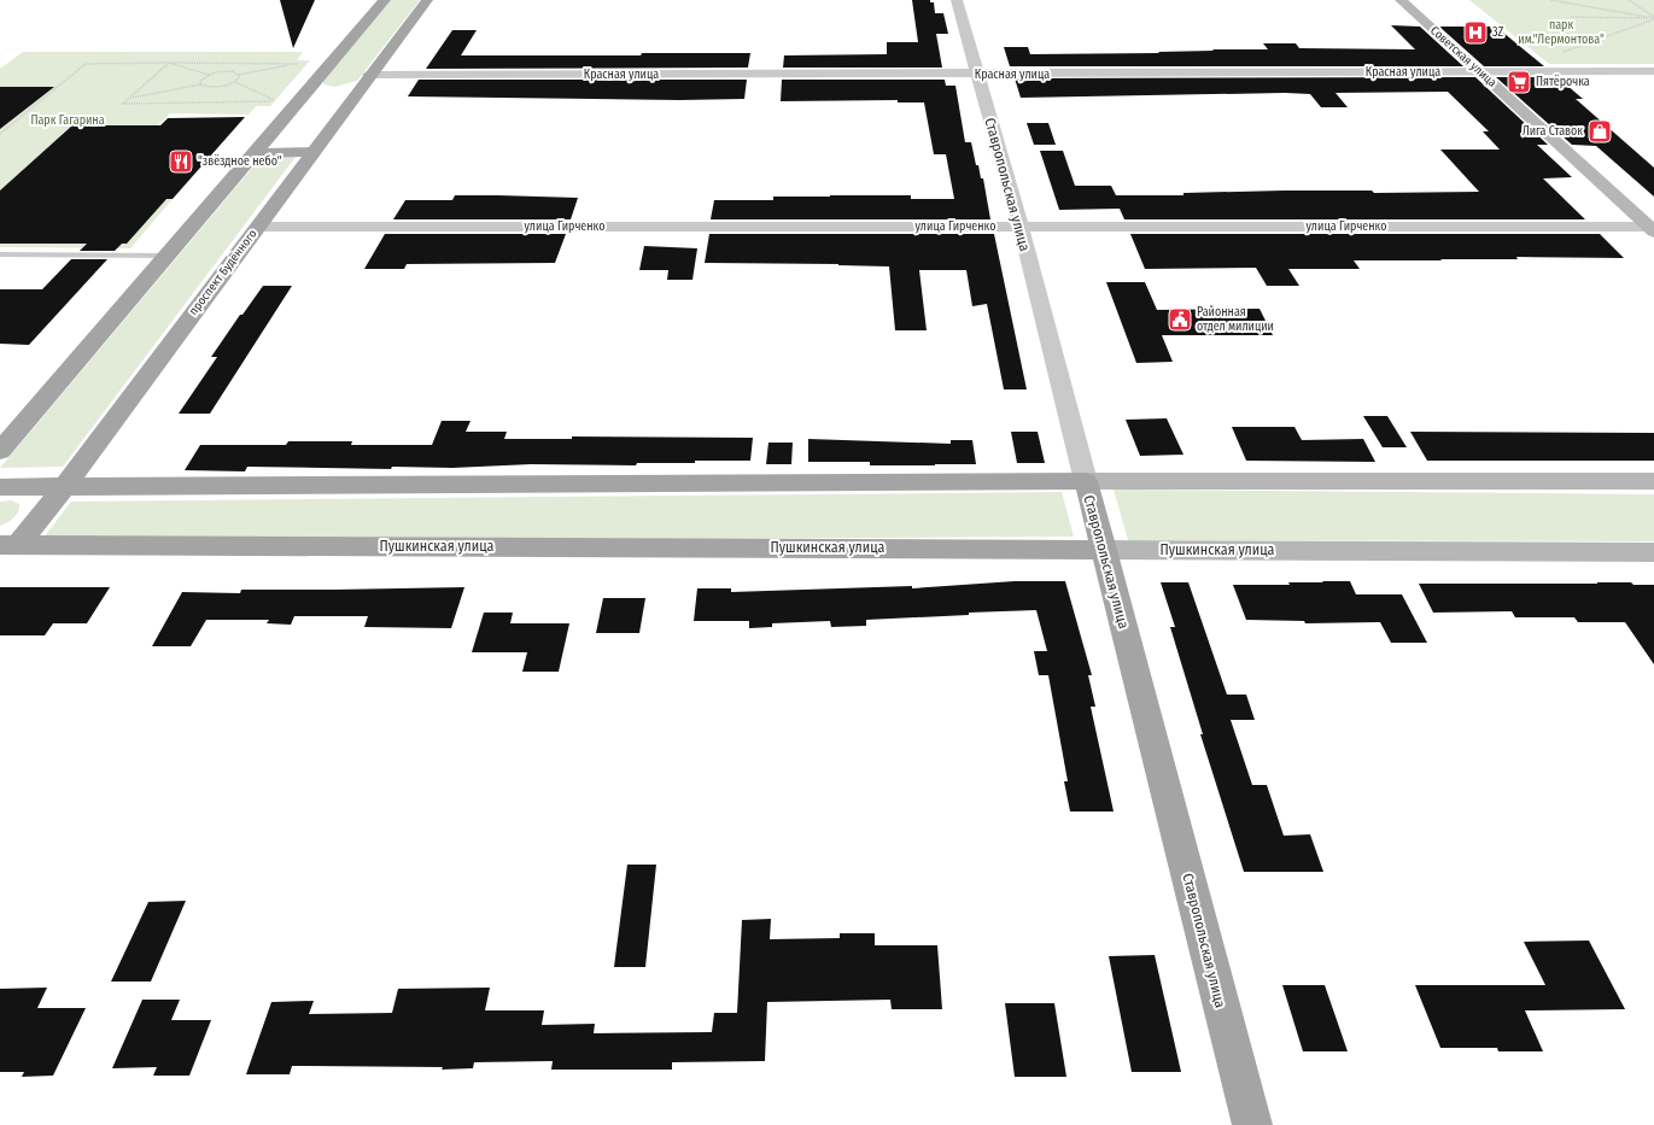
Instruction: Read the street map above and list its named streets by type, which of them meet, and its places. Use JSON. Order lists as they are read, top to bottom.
{
  "streets": {
    "main road": ["Ставропольская улица", "проспект Будённого", "Пушкинская улица"],
    "street": ["Советская улица", "Красная улица", "улица Гирченко"]
  },
  "crossings": [
    ["Советская улица", "Красная улица"],
    ["Советская улица", "улица Гирченко"],
    ["Красная улица", "Ставропольская улица"],
    ["Красная улица", "проспект Будённого"],
    ["Ставропольская улица", "улица Гирченко"],
    ["Ставропольская улица", "Пушкинская улица"],
    ["улица Гирченко", "проспект Будённого"],
    ["проспект Будённого", "Пушкинская улица"]
  ],
  "parks": ["парк им.\"Лермонтова\"", "Парк Гагарина"],
  "places": {
    "hospital": ["3Z"],
    "supermarket": ["Пятёрочка"],
    "shop": ["Лига Ставок"],
    "restaurant": ["\"звёздное небо\""],
    "public building": ["Районная отдел милиции"]
  }
}
